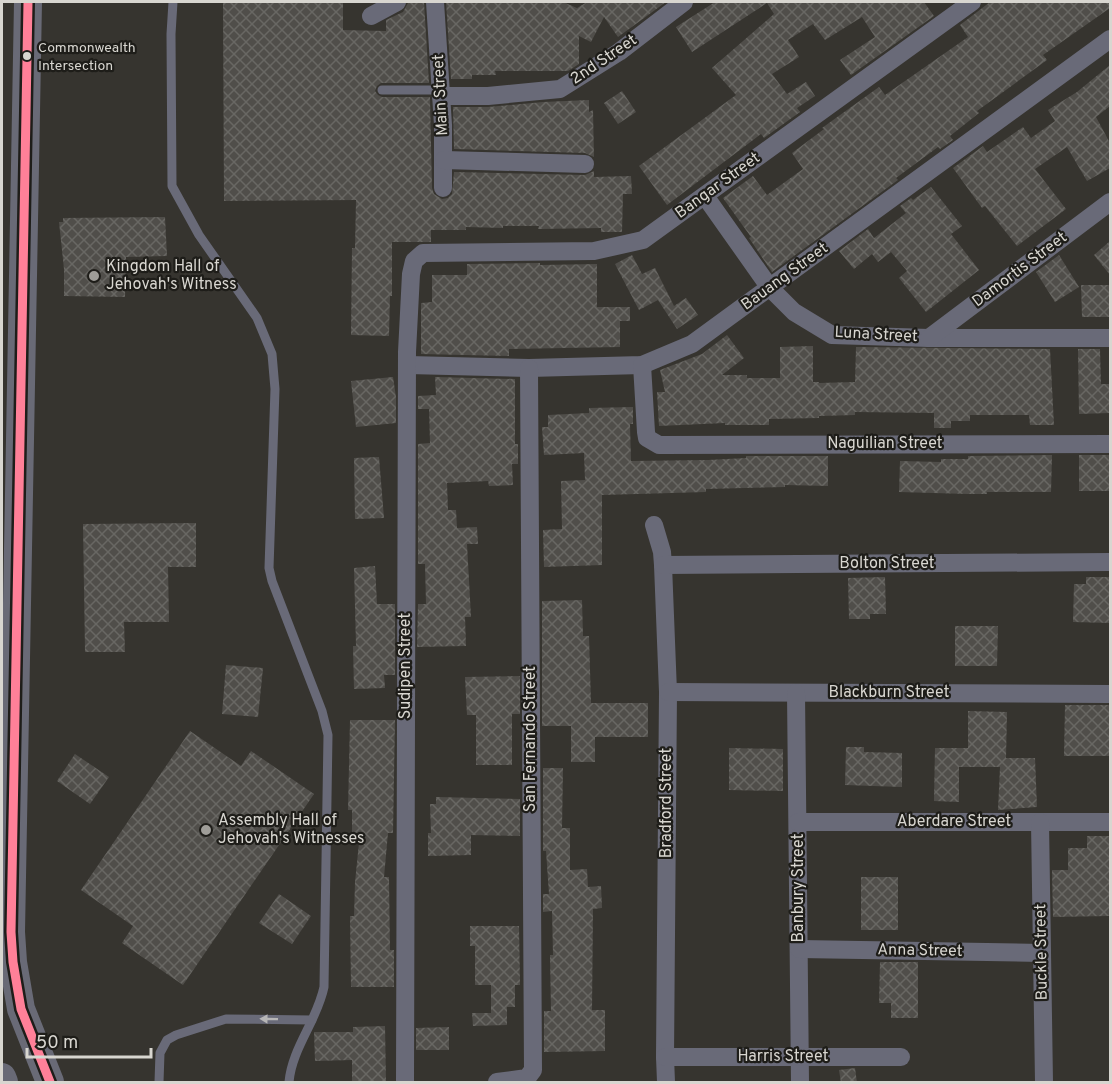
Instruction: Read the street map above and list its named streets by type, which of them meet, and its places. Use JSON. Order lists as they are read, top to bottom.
{
  "streets": {
    "street": [
      "2nd Street",
      "Main Street",
      "Bangar Street",
      "Damortis Street",
      "Bauang Street",
      "Luna Street",
      "Naguilian Street",
      "Bolton Street",
      "Sudipen Street",
      "Blackburn Street",
      "San Fernando Street",
      "Bradford Street",
      "Aberdare Street",
      "Banbury Street",
      "Anna Street",
      "Buckle Street",
      "Harris Street"
    ]
  },
  "crossings": [
    ["2nd Street", "Main Street"],
    ["Bangar Street", "Luna Street"],
    ["Bangar Street", "Sudipen Street"],
    ["Damortis Street", "Luna Street"],
    ["Bauang Street", "Luna Street"],
    ["Bauang Street", "Naguilian Street"],
    ["Bauang Street", "Sudipen Street"],
    ["Bauang Street", "San Fernando Street"],
    ["Bolton Street", "Bradford Street"],
    ["Blackburn Street", "Bradford Street"],
    ["Blackburn Street", "Banbury Street"],
    ["Bradford Street", "Harris Street"],
    ["Aberdare Street", "Banbury Street"],
    ["Aberdare Street", "Buckle Street"],
    ["Banbury Street", "Anna Street"],
    ["Banbury Street", "Harris Street"],
    ["Anna Street", "Buckle Street"]
  ],
  "places": ["Commonwealth Intersection", "Kingdom Hall of Jehovah's Witness", "Assembly Hall of Jehovah's Witnesses"],
  "scale_bar": "50 m"
}
